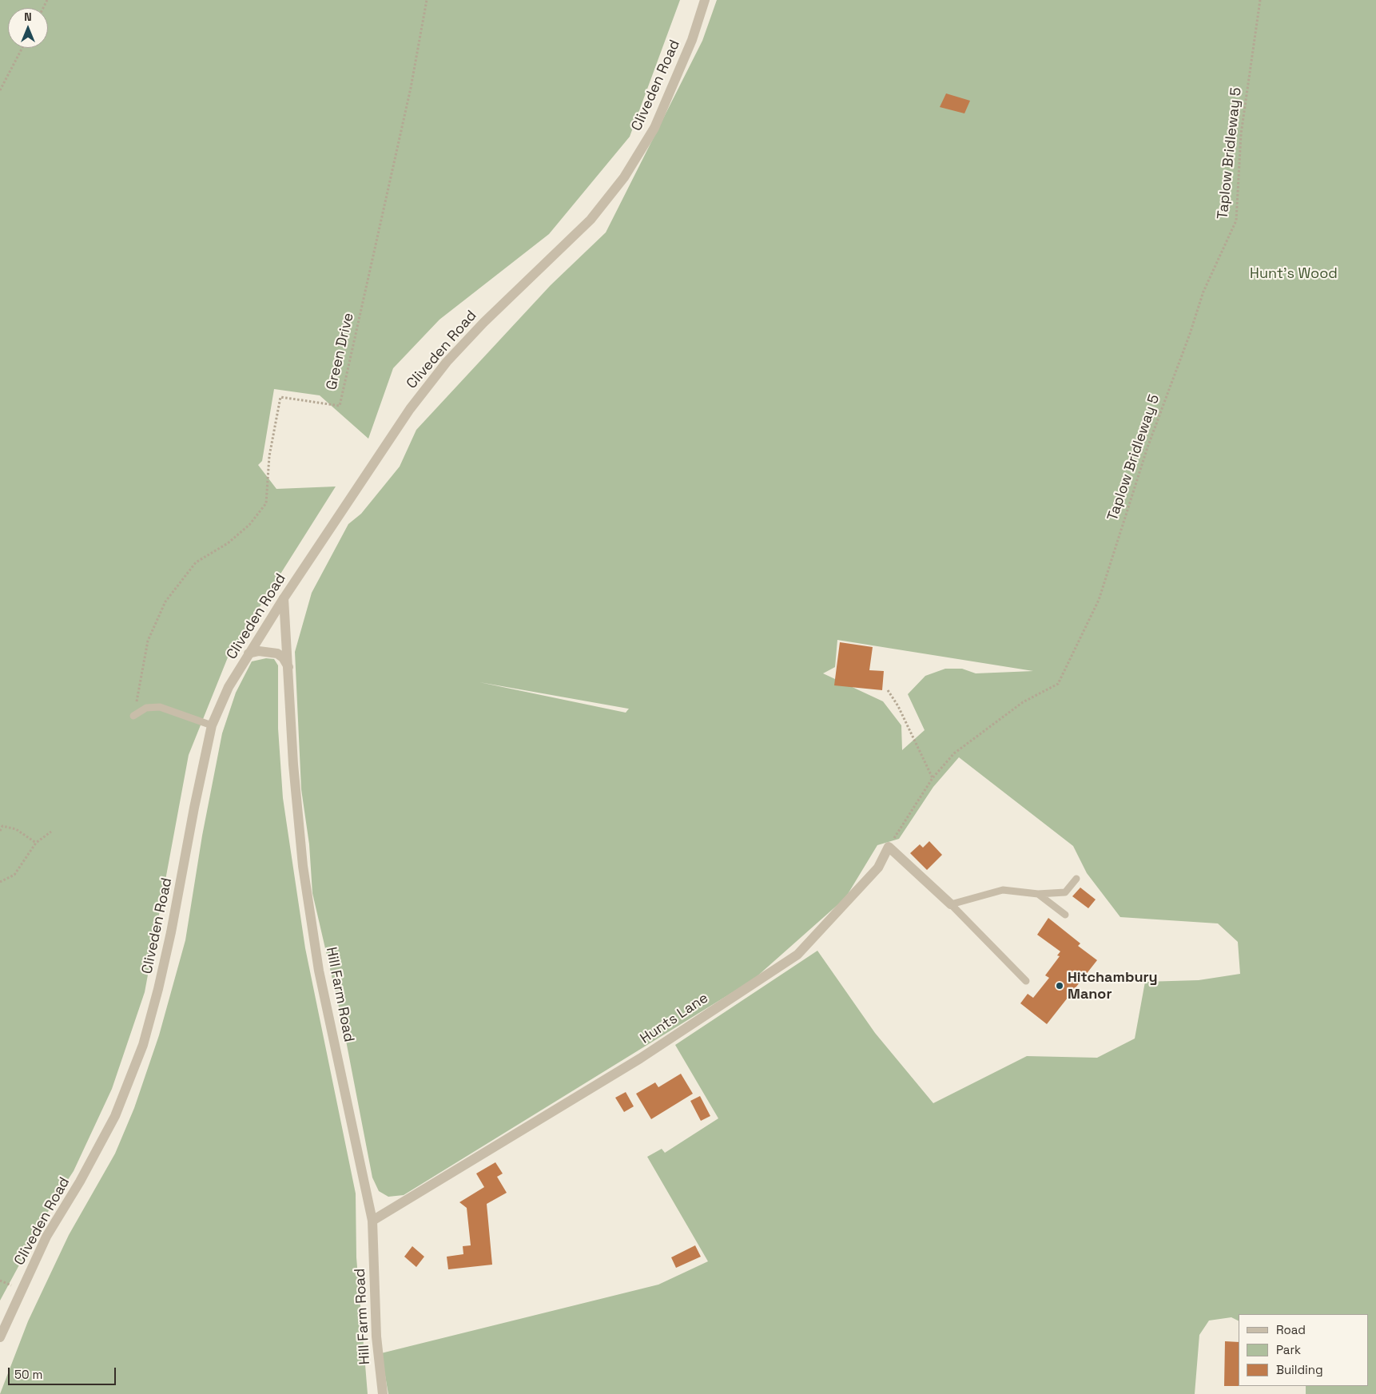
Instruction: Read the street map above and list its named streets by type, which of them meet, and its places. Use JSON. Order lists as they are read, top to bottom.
{
  "streets": {
    "street": ["Cliveden Road", "Hill Farm Road", "Hunts Lane"],
    "path": ["Taplow Bridleway 5", "Green Drive"]
  },
  "crossings": [
    ["Cliveden Road", "Hill Farm Road"],
    ["Taplow Bridleway 5", "Hunts Lane"],
    ["Hill Farm Road", "Hunts Lane"]
  ],
  "parks": ["Hunt's Wood"],
  "places": ["Hitchambury Manor"],
  "legend": ["Road", "Park", "Building"],
  "scale_bar": "50 m",
  "north": "top"
}
